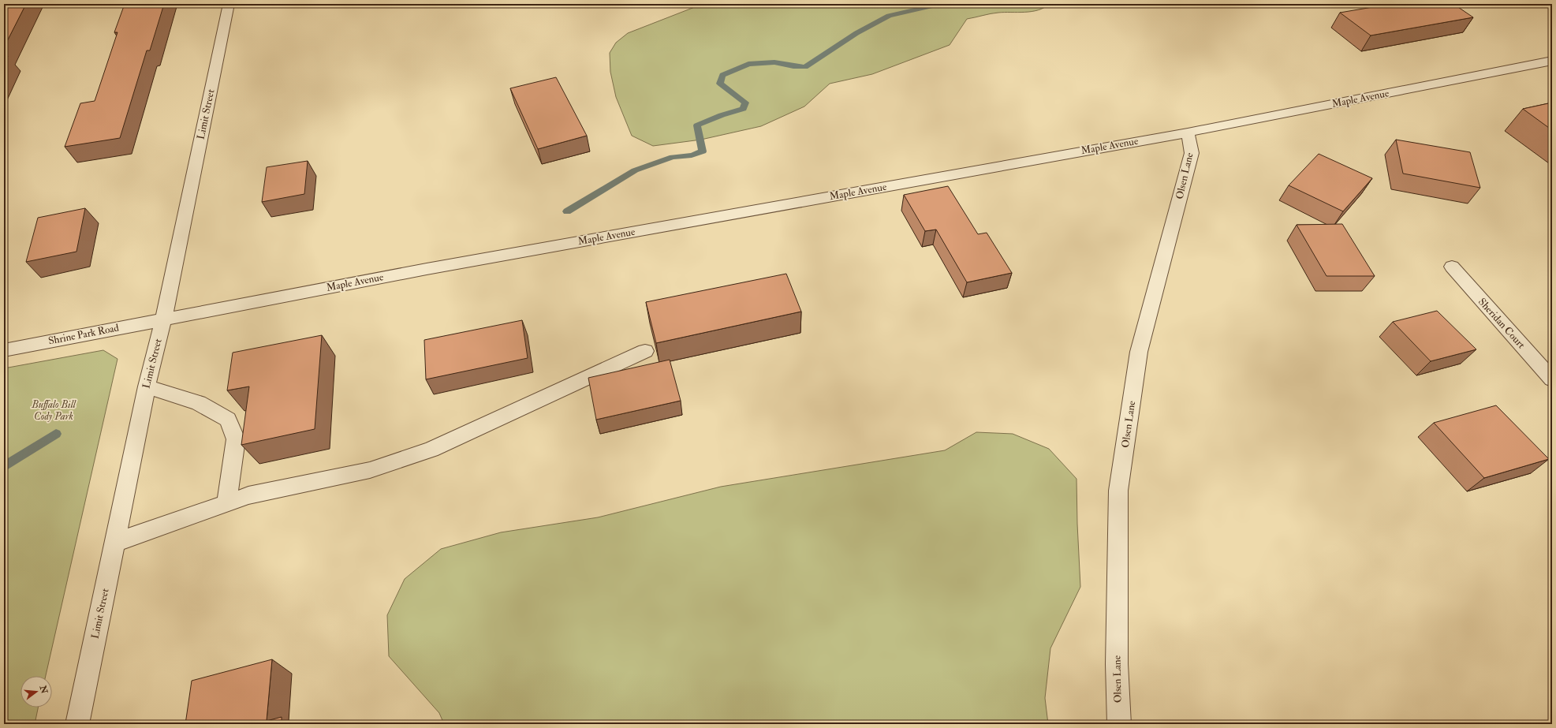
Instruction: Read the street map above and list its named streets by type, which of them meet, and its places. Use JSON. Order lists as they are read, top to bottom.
{
  "streets": {
    "street": [
      "Maple Avenue",
      "Limit Street",
      "Olsen Lane",
      "Sheridan Court",
      "Shrine Park Road"
    ]
  },
  "crossings": [
    ["Maple Avenue", "Limit Street"],
    ["Maple Avenue", "Olsen Lane"],
    ["Maple Avenue", "Shrine Park Road"],
    ["Limit Street", "Shrine Park Road"]
  ],
  "parks": ["Buffalo Bill Cody Park"],
  "north": "right"
}
